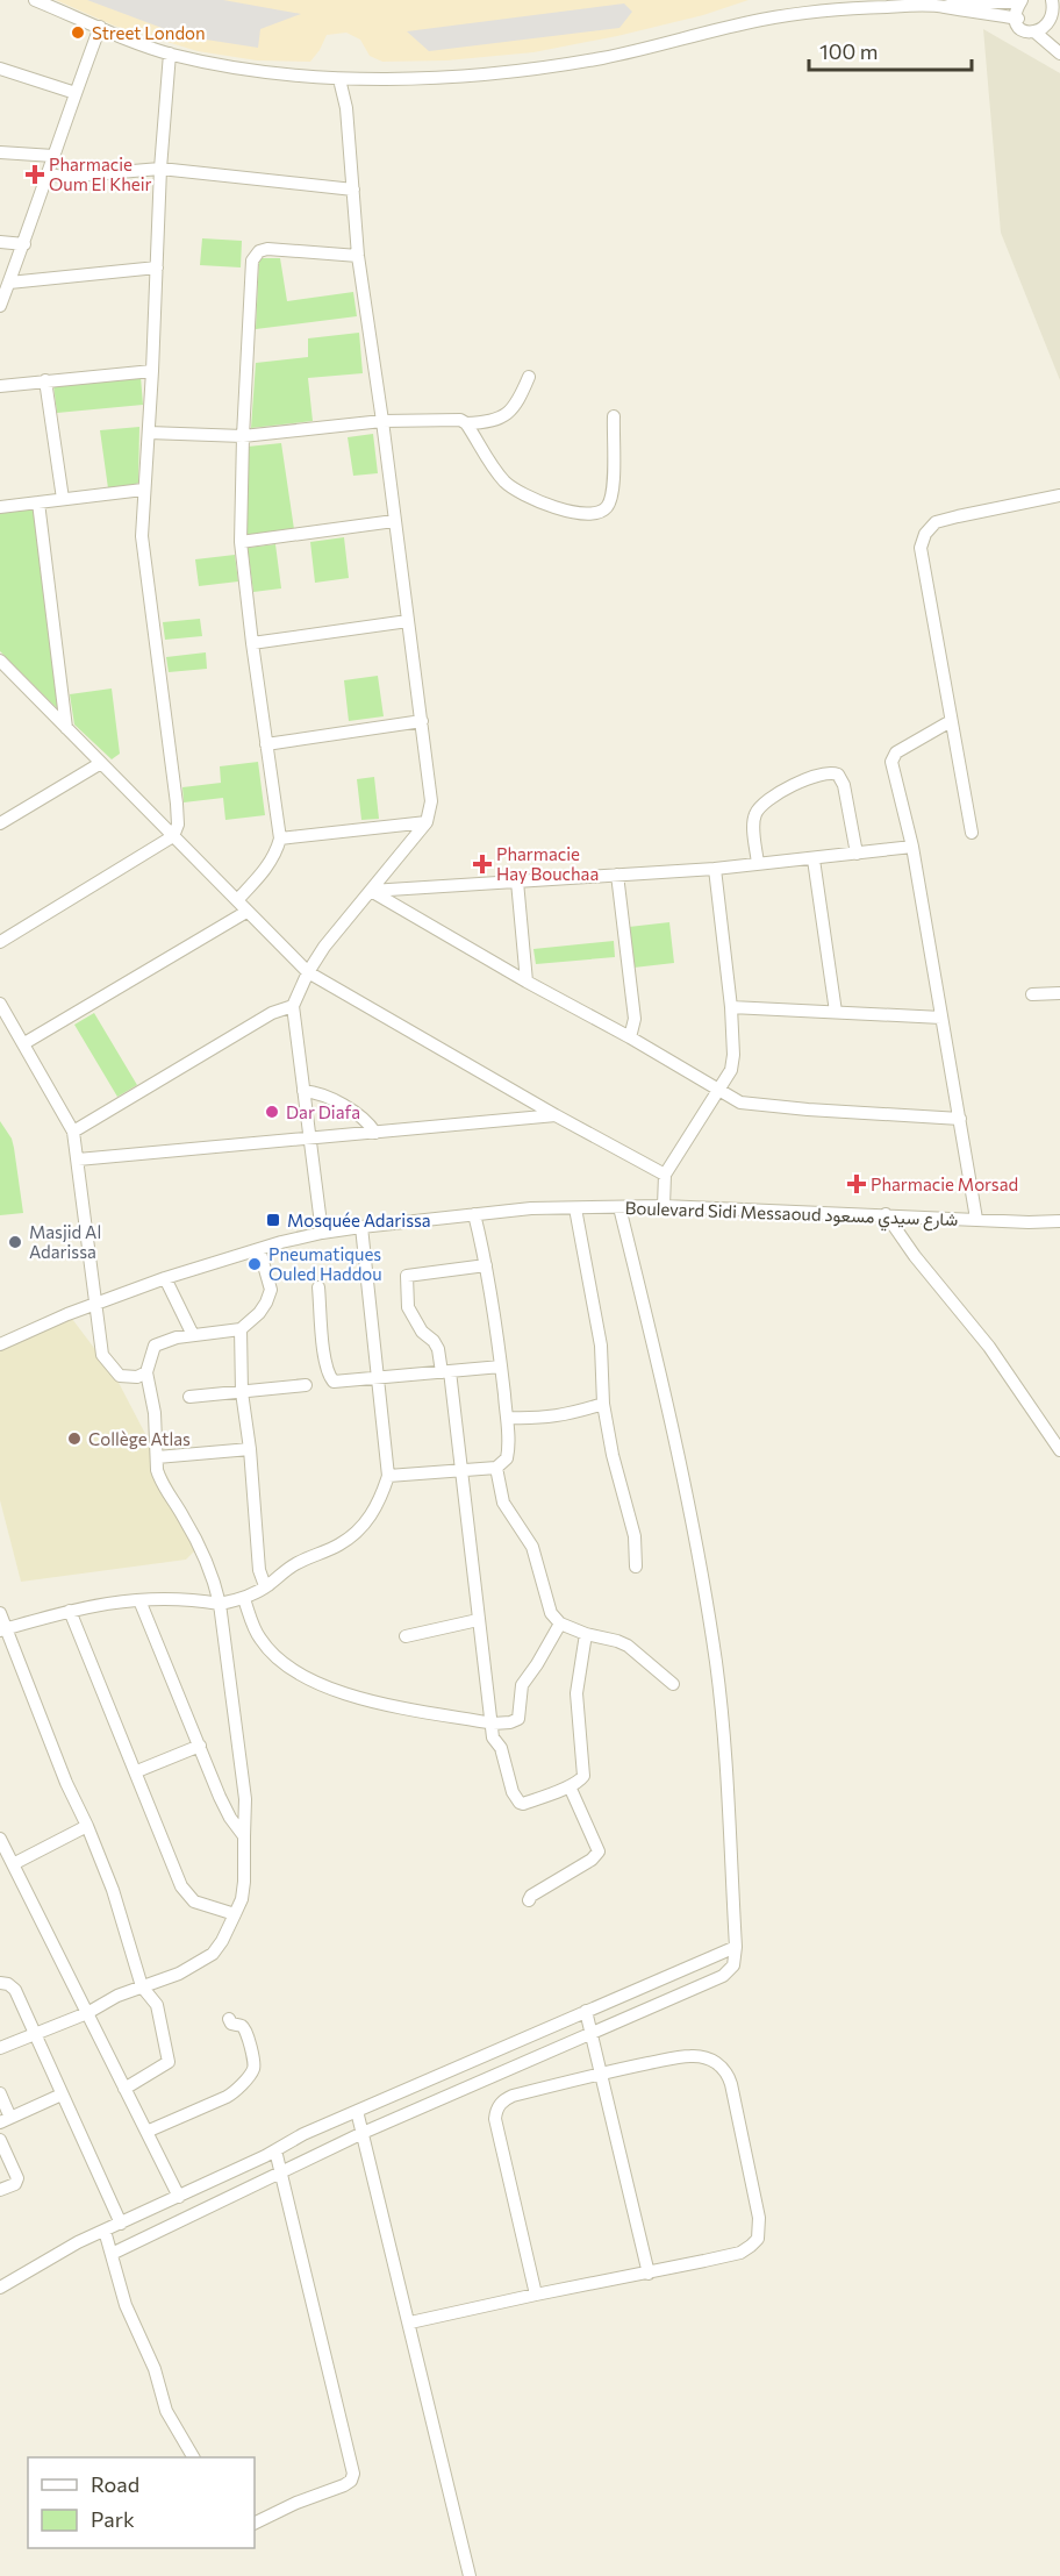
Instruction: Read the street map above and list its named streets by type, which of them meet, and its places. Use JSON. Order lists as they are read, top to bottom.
{
  "streets": {
    "street": ["Boulevard Sidi Messaoud شارع سيدي مسعود"]
  },
  "places": {
    "other": [
      "Street London",
      "Dar Diafa",
      "Masjid Al Adarissa",
      "Pneumatiques Ouled Haddou",
      "Collège Atlas"
    ],
    "health": ["Pharmacie Oum El Kheir", "Pharmacie Hay Bouchaa", "Pharmacie Morsad"],
    "transit": ["Mosquée Adarissa"]
  },
  "legend": ["Road", "Park"],
  "scale_bar": "100 m"
}
